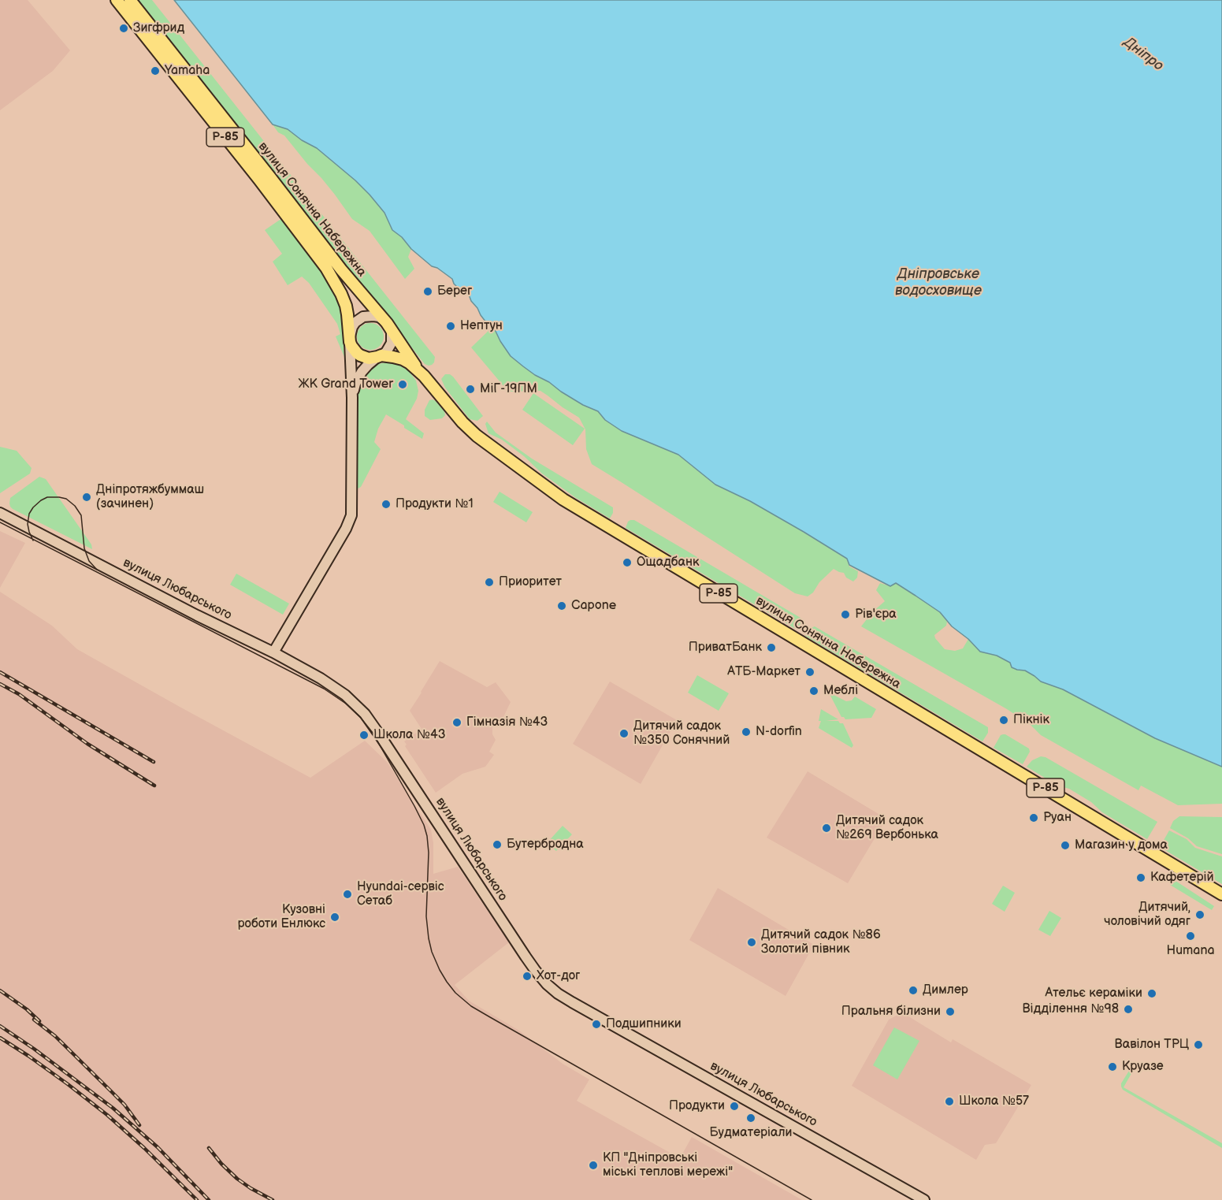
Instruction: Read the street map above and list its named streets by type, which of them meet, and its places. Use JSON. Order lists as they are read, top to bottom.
{
  "streets": {
    "main road": ["Р-85", "вулиця Сонячна Набережна", "вулиця Любарського"]
  },
  "water": ["Дніпро", "Дніпровське водосховище"],
  "places": [
    "Зигфрид",
    "Yamaha",
    "Берег",
    "Нептун",
    "ЖК Grand Tower",
    "МіГ-19ПМ",
    "Дніпротяжбуммаш (зачинен)",
    "Продукти №1",
    "Ощадбанк",
    "Приоритет",
    "Capone",
    "Рів'єра",
    "ПриватБанк",
    "АТБ-Маркет",
    "Меблі",
    "Пікнік",
    "Гімназія №43",
    "N-dorfin",
    "Дитячий садок №350 Сонячний",
    "Школа №43",
    "Руан",
    "Дитячий садок №269 Вербонька",
    "Бутербродна",
    "Магазин у дома",
    "Кафетерій",
    "Hyundai-сервіс Сетаб",
    "Дитячий, чоловічий одяг",
    "Кузовні роботи Енлюкс",
    "Humana",
    "Дитячий садок №86 Золотий півник",
    "Хот-дог",
    "Димлер",
    "Ательє кераміки",
    "Відділення №98",
    "Пральня білизни",
    "Подшипники",
    "Вавілон ТРЦ",
    "Круазе",
    "Школа №57",
    "Продукти",
    "Будматеріали",
    "КП \"Дніпровські міські теплові мережі\""
  ]
}
